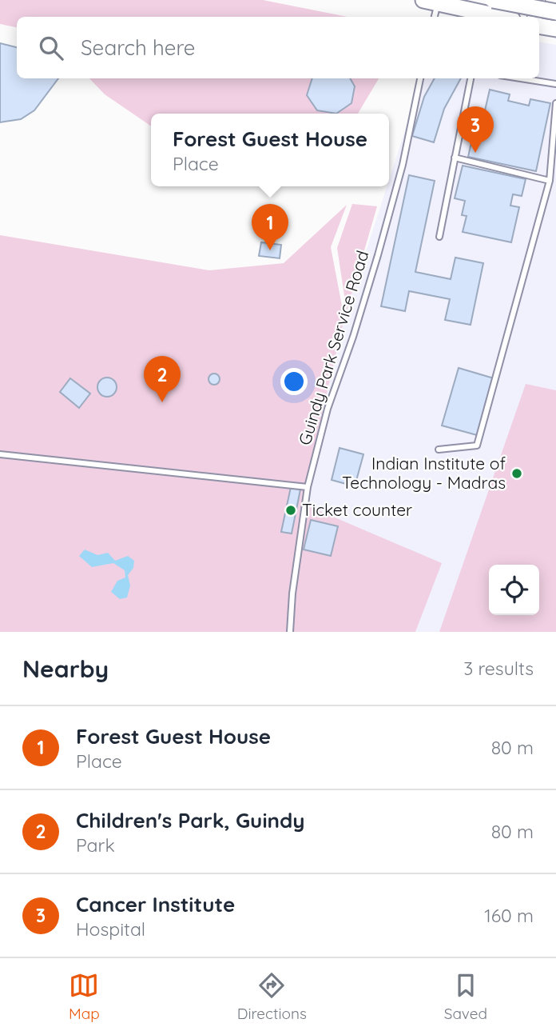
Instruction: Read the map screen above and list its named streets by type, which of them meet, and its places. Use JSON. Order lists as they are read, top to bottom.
{
  "streets": {
    "lane": ["Guindy Park Service Road"]
  },
  "places": ["Indian Institute of Technology - Madras", "Ticket counter"],
  "page": {
    "search": "Search here",
    "pins": ["3", "1", "2"],
    "popup": ["Forest Guest House", "Place"],
    "heading": ["Nearby", "3 results"],
    "list": [
      {
        "mark": "1",
        "name": "Forest Guest House",
        "note": "Place",
        "value": "80 m"
      },
      {
        "mark": "2",
        "name": "Children's Park, Guindy",
        "note": "Park",
        "value": "80 m"
      },
      {
        "mark": "3",
        "name": "Cancer Institute",
        "note": "Hospital",
        "value": "160 m"
      }
    ],
    "nav": ["Map", "Directions", "Saved"]
  }
}
